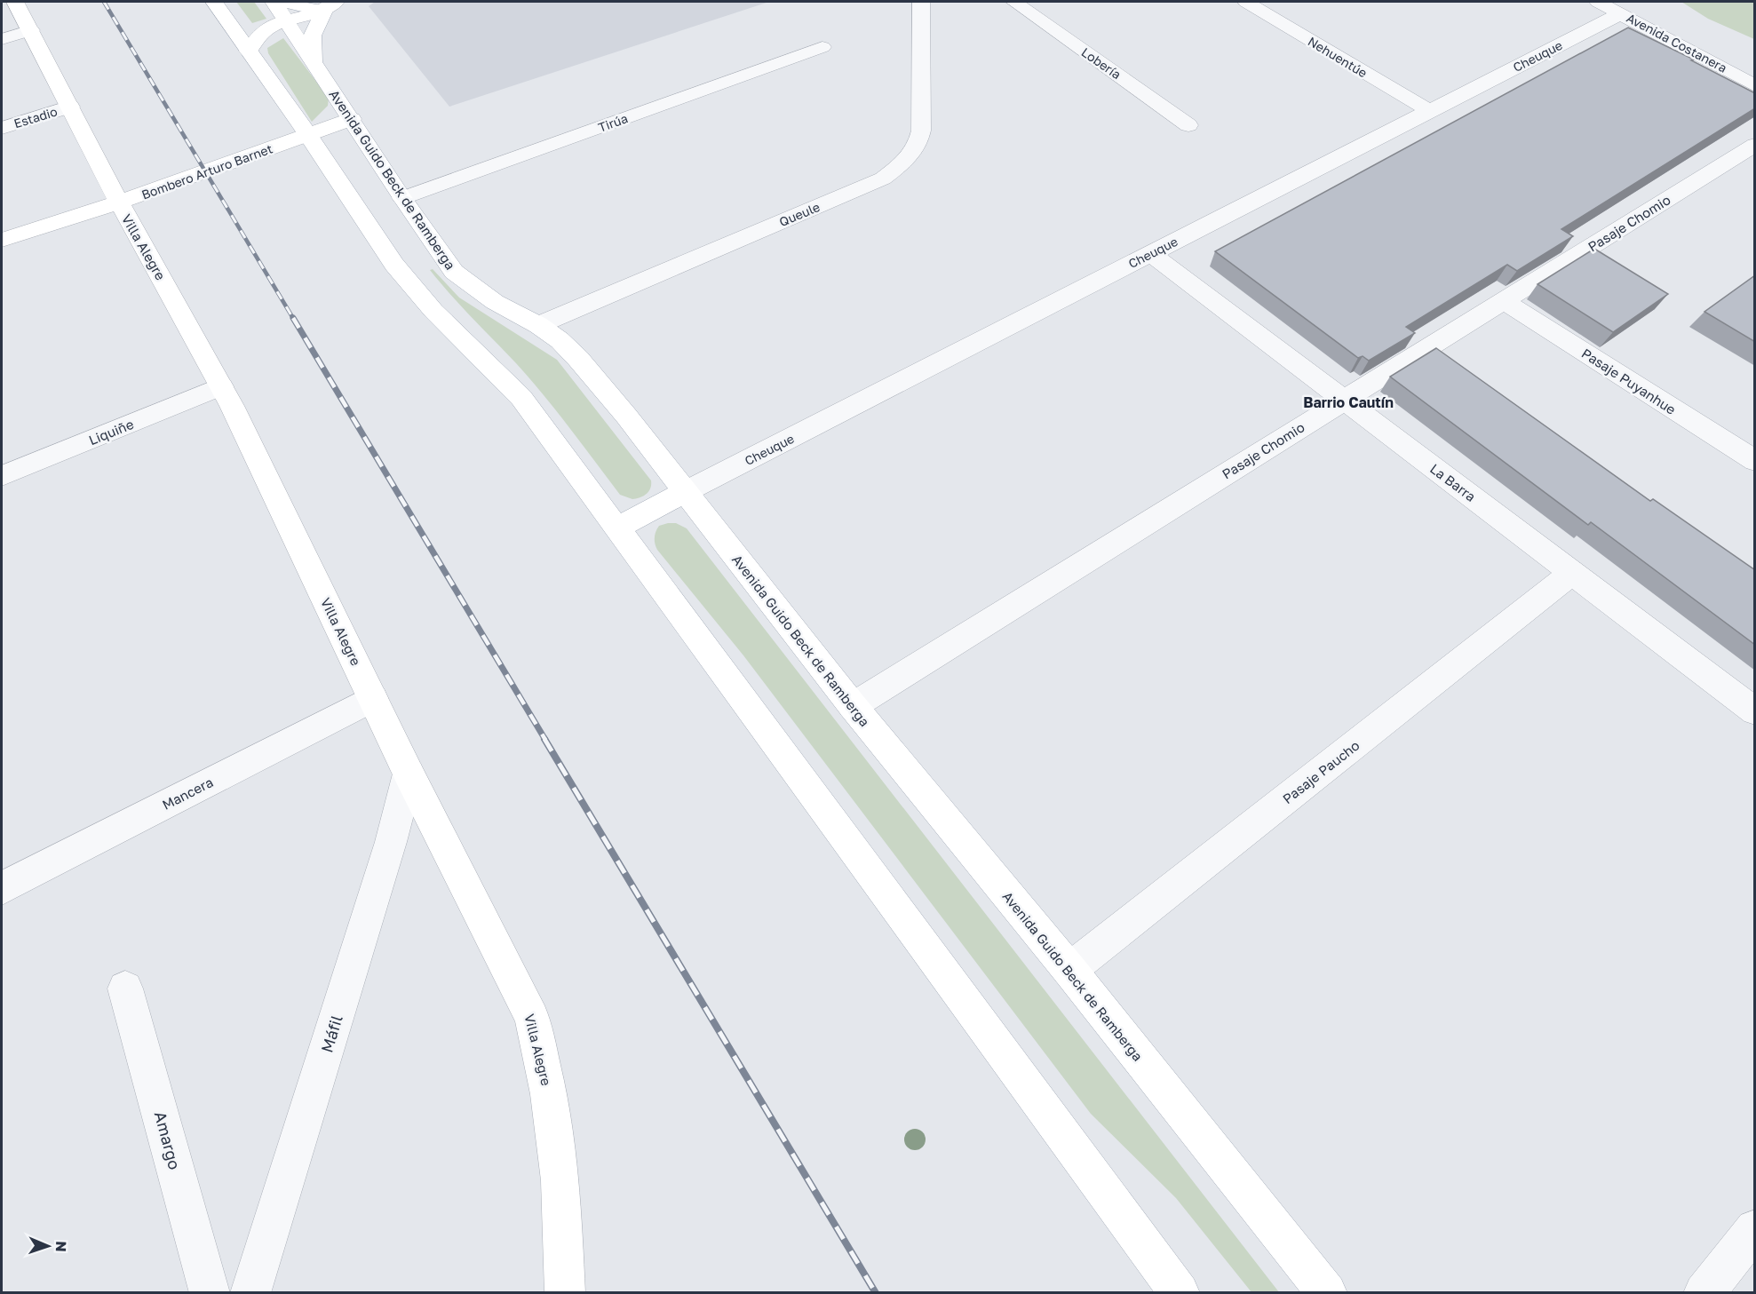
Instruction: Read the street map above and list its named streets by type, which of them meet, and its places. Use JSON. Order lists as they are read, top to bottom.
{
  "streets": {
    "main road": ["Bombero Arturo Barnet", "Avenida Guido Beck de Ramberga", "Villa Alegre"],
    "street": [
      "Avenida Costanera",
      "Cheuque",
      "Nehuentúe",
      "Lobería",
      "Estadio",
      "Tirúa",
      "Queule",
      "Pasaje Chomio",
      "Pasaje Puyanhue",
      "Liquiñe",
      "La Barra",
      "Pasaje Paucho",
      "Mancera",
      "Máfil",
      "Amargo"
    ]
  },
  "crossings": [
    ["Avenida Costanera", "Cheuque"],
    ["Cheuque", "Nehuentúe"],
    ["Cheuque", "Avenida Guido Beck de Ramberga"],
    ["Cheuque", "La Barra"],
    ["Estadio", "Villa Alegre"],
    ["Tirúa", "Avenida Guido Beck de Ramberga"],
    ["Bombero Arturo Barnet", "Avenida Guido Beck de Ramberga"],
    ["Bombero Arturo Barnet", "Villa Alegre"],
    ["Avenida Guido Beck de Ramberga", "Queule"],
    ["Avenida Guido Beck de Ramberga", "Pasaje Chomio"],
    ["Avenida Guido Beck de Ramberga", "Pasaje Paucho"],
    ["Pasaje Chomio", "Pasaje Puyanhue"],
    ["Pasaje Chomio", "La Barra"],
    ["Villa Alegre", "Liquiñe"],
    ["Villa Alegre", "Mancera"],
    ["Villa Alegre", "Máfil"],
    ["La Barra", "Pasaje Paucho"]
  ],
  "districts": ["Barrio Cautín"],
  "north": "right"
}
